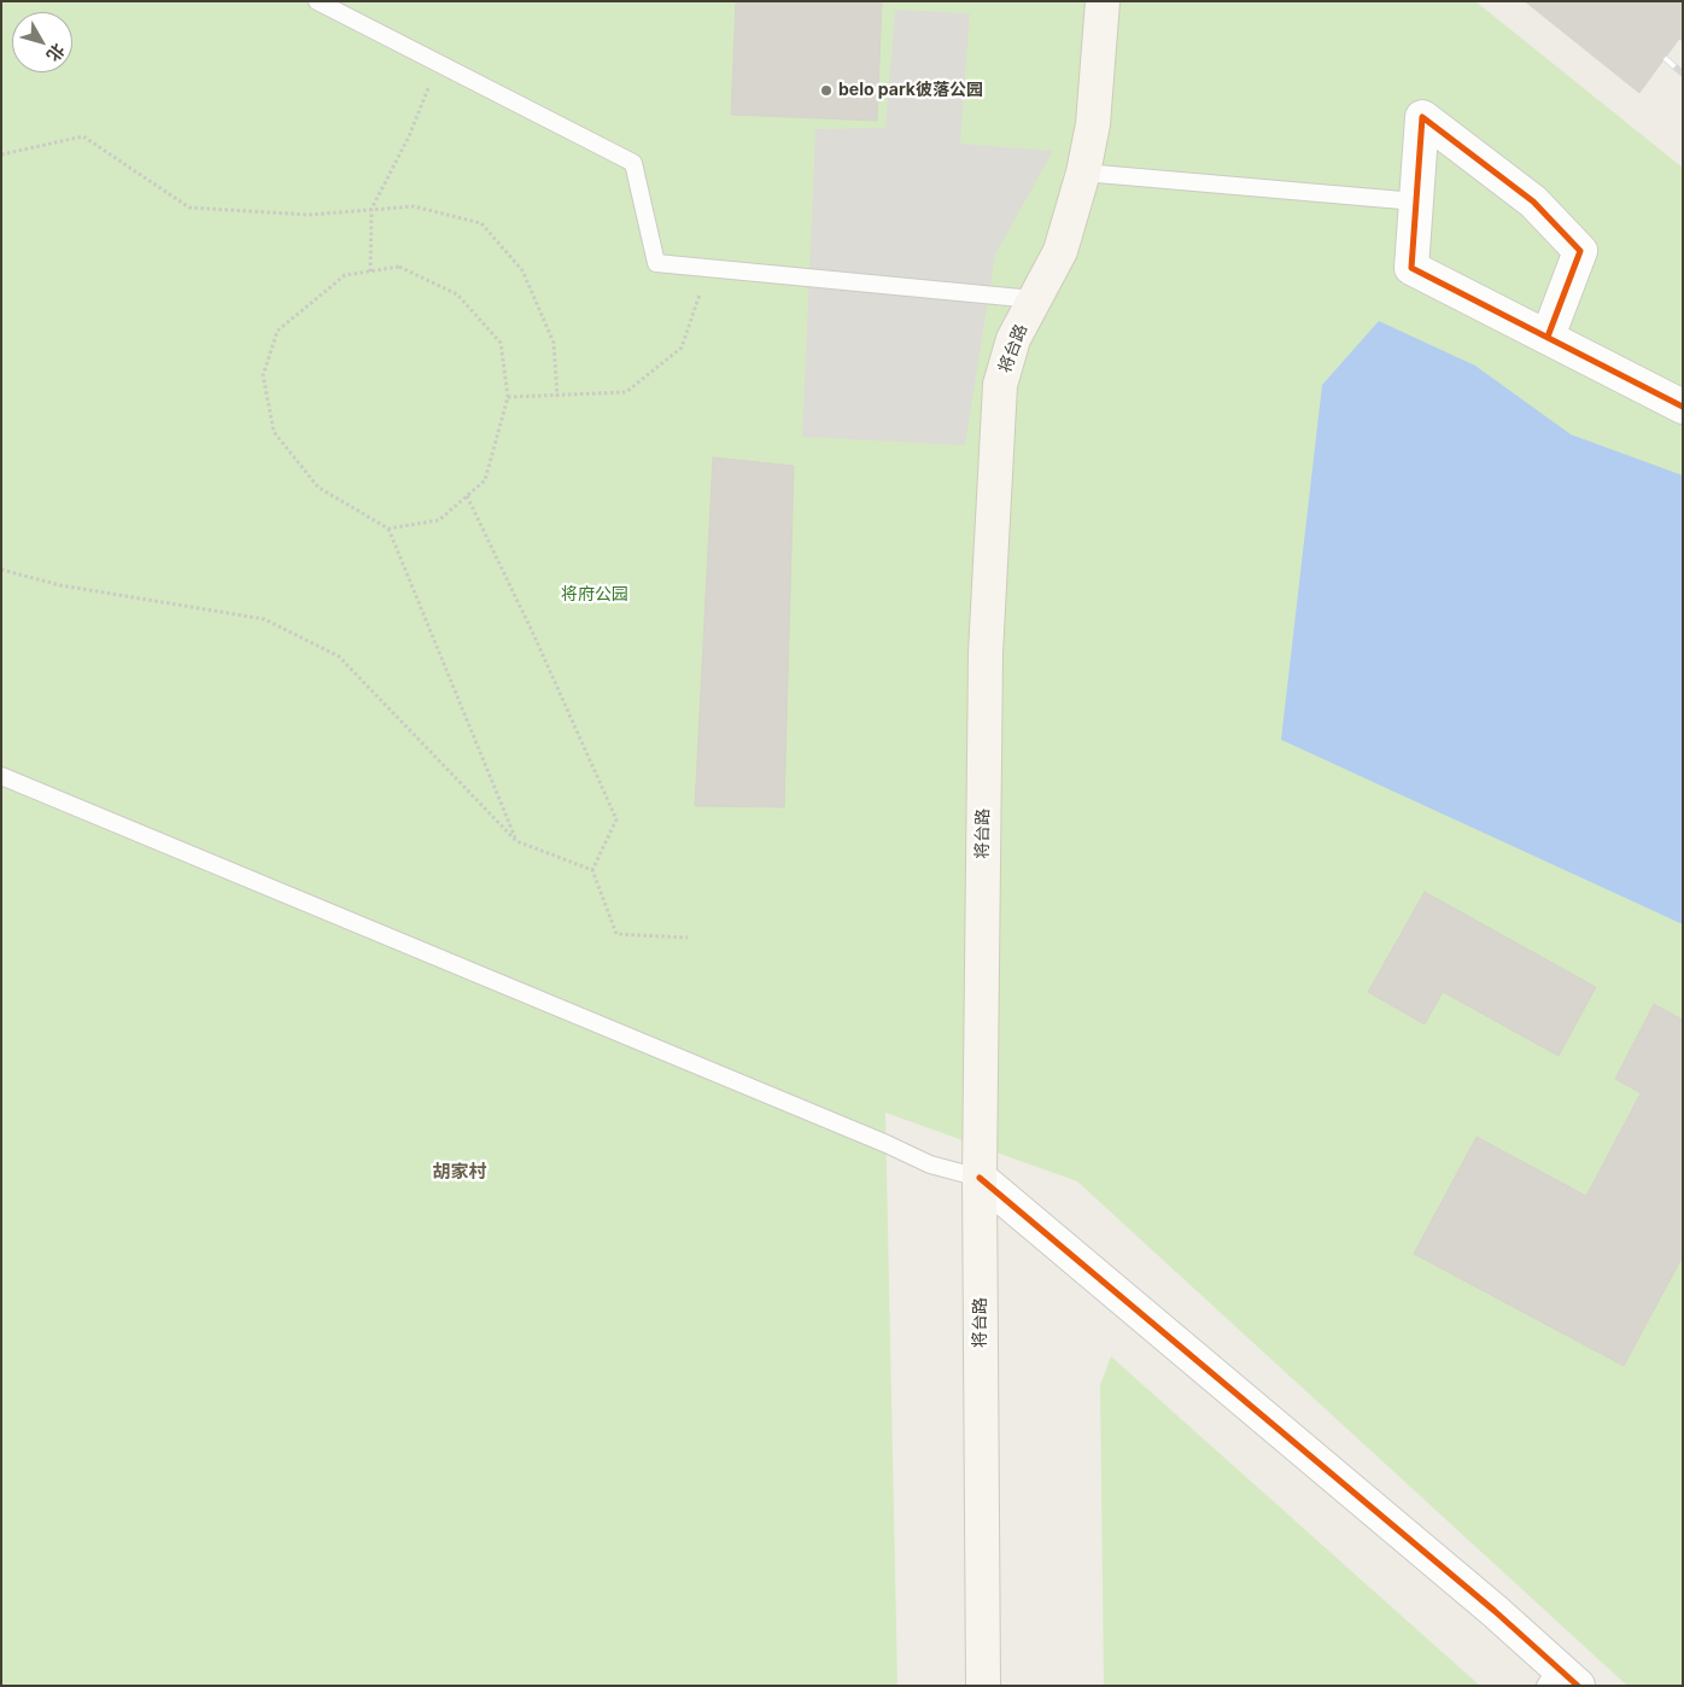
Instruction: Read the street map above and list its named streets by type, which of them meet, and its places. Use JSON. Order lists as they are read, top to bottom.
{
  "streets": {
    "main road": ["将台路"]
  },
  "districts": ["胡家村"],
  "parks": ["将府公园"],
  "places": ["belo park彼落公园"],
  "north": "bottom right"
}
